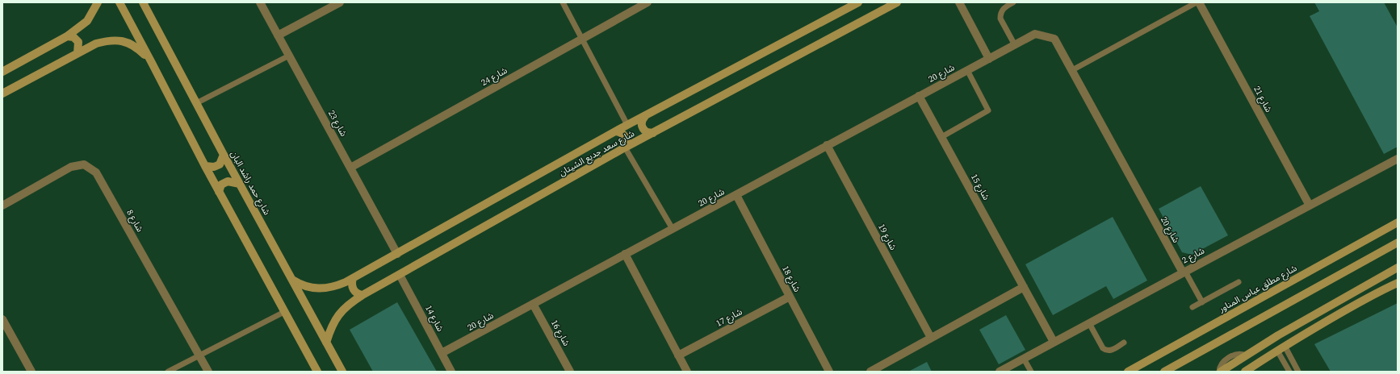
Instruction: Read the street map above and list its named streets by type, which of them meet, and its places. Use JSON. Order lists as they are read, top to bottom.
{
  "streets": {
    "street": [
      "شارع 20",
      "شارع 24",
      "شارع 21",
      "شارع 23",
      "شارع سعد جديع الشيتان",
      "شارع حمد راشد البان",
      "شارع 15",
      "شارع 8",
      "شارع 19",
      "شارع 2",
      "شارع 18",
      "شارع مطلق عباس المناور",
      "شارع 17",
      "شارع 14",
      "شارع 16"
    ]
  },
  "crossings": [
    ["شارع 20", "شارع 15"],
    ["شارع 20", "شارع 19"],
    ["شارع 20", "شارع 2"],
    ["شارع 20", "شارع 18"],
    ["شارع 20", "شارع 14"],
    ["شارع 20", "شارع 16"],
    ["شارع 24", "شارع 23"],
    ["شارع 21", "شارع 2"],
    ["شارع 23", "شارع سعد جديع الشيتان"],
    ["شارع سعد جديع الشيتان", "شارع حمد راشد البان"],
    ["شارع سعد جديع الشيتان", "شارع 14"],
    ["شارع 15", "شارع 2"],
    ["شارع 18", "شارع 17"]
  ]
}
